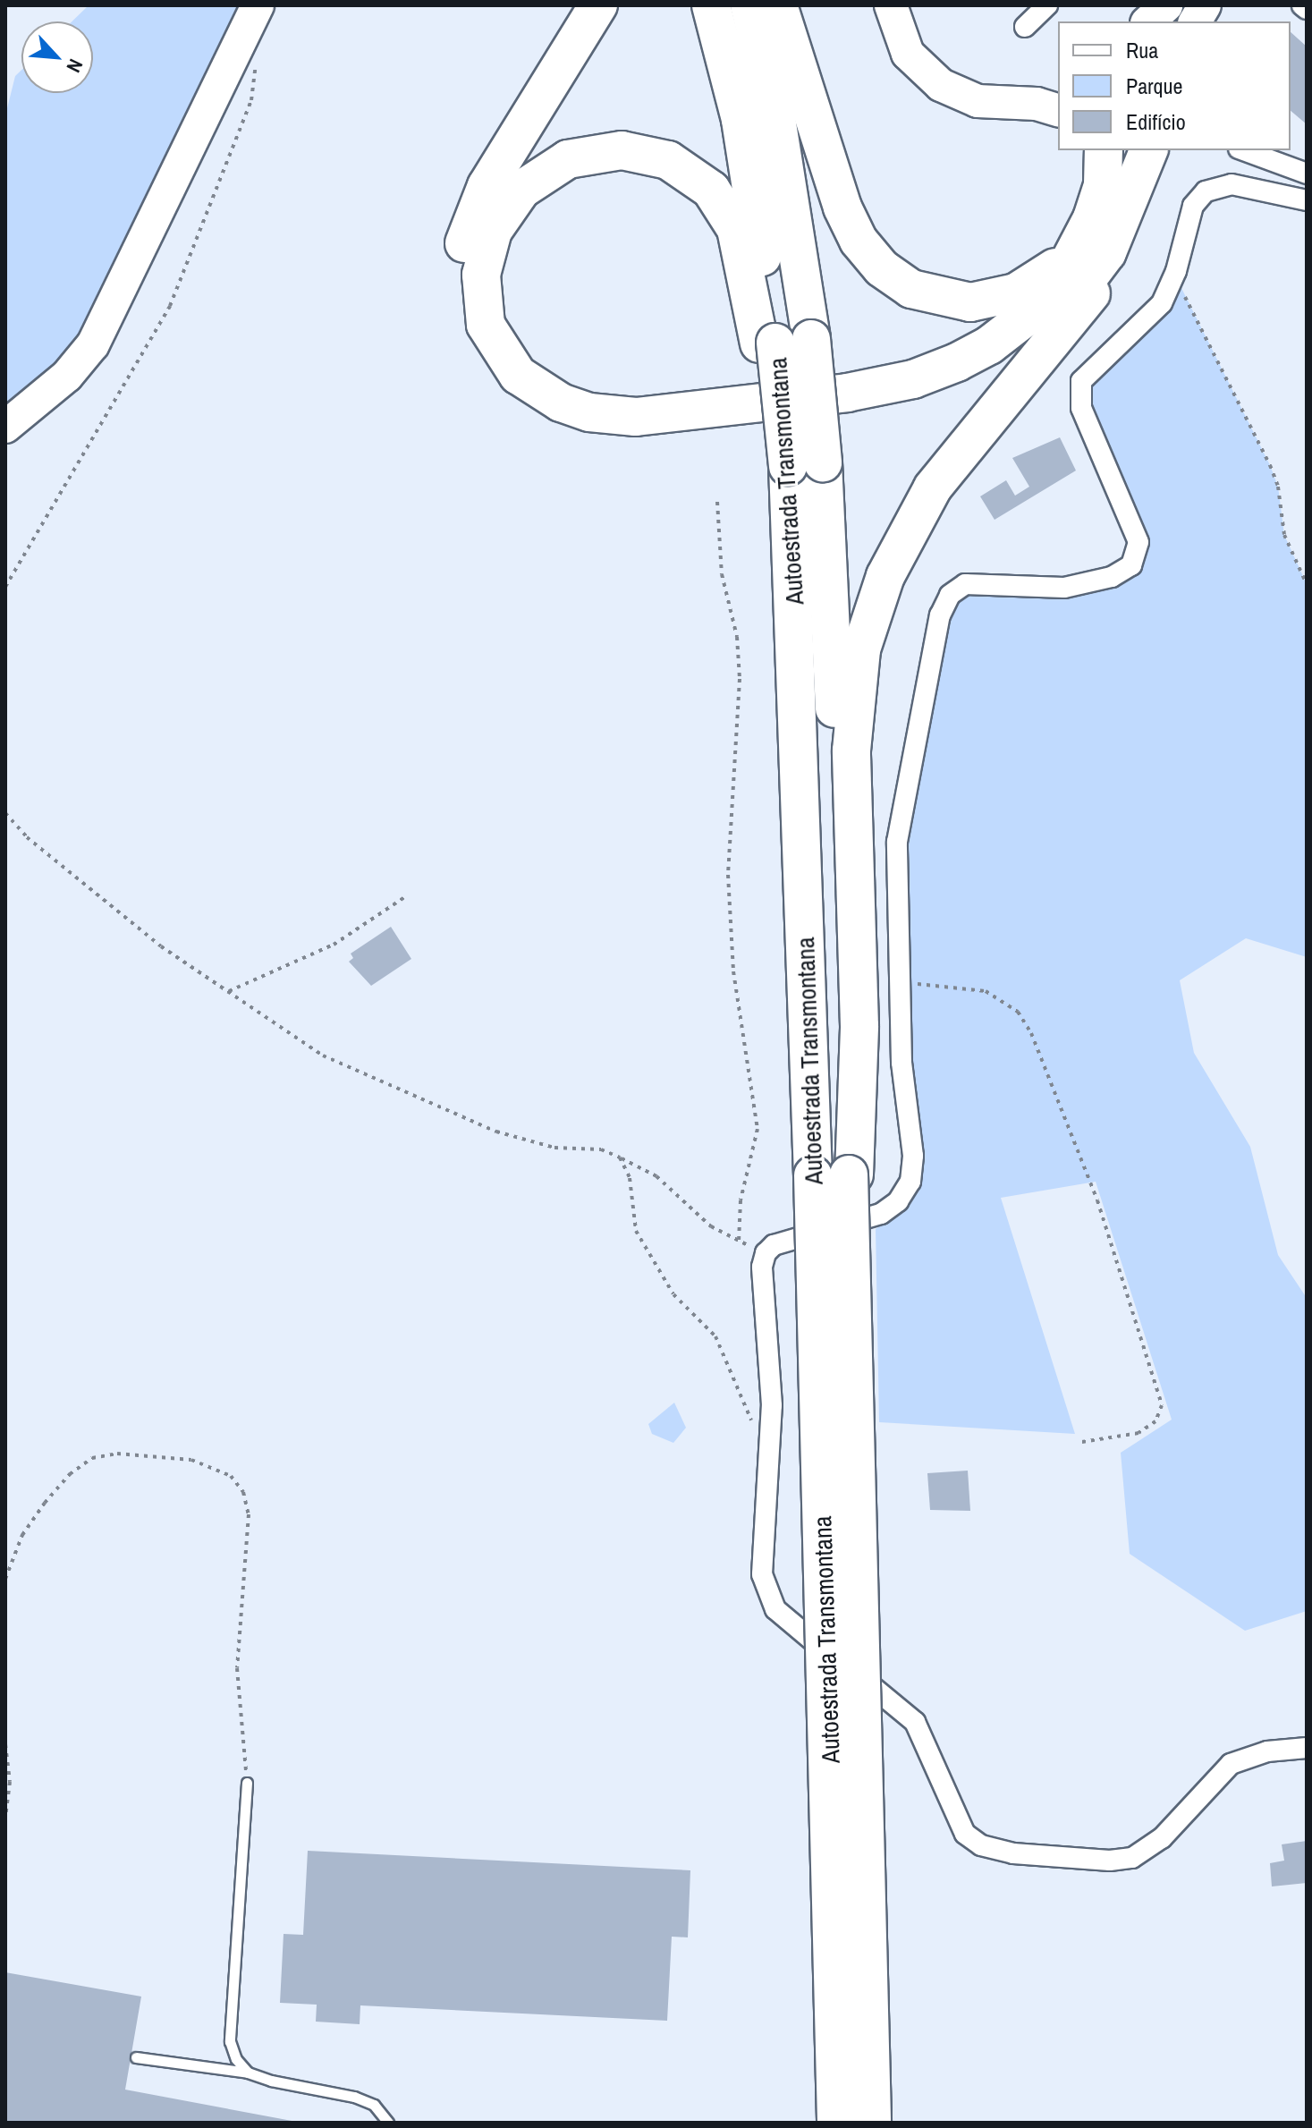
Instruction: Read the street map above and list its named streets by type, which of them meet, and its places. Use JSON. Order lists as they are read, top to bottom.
{
  "streets": {
    "highway": ["Autoestrada Transmontana"]
  },
  "legend": ["Rua", "Parque", "Edifício"],
  "north": "bottom right"
}
